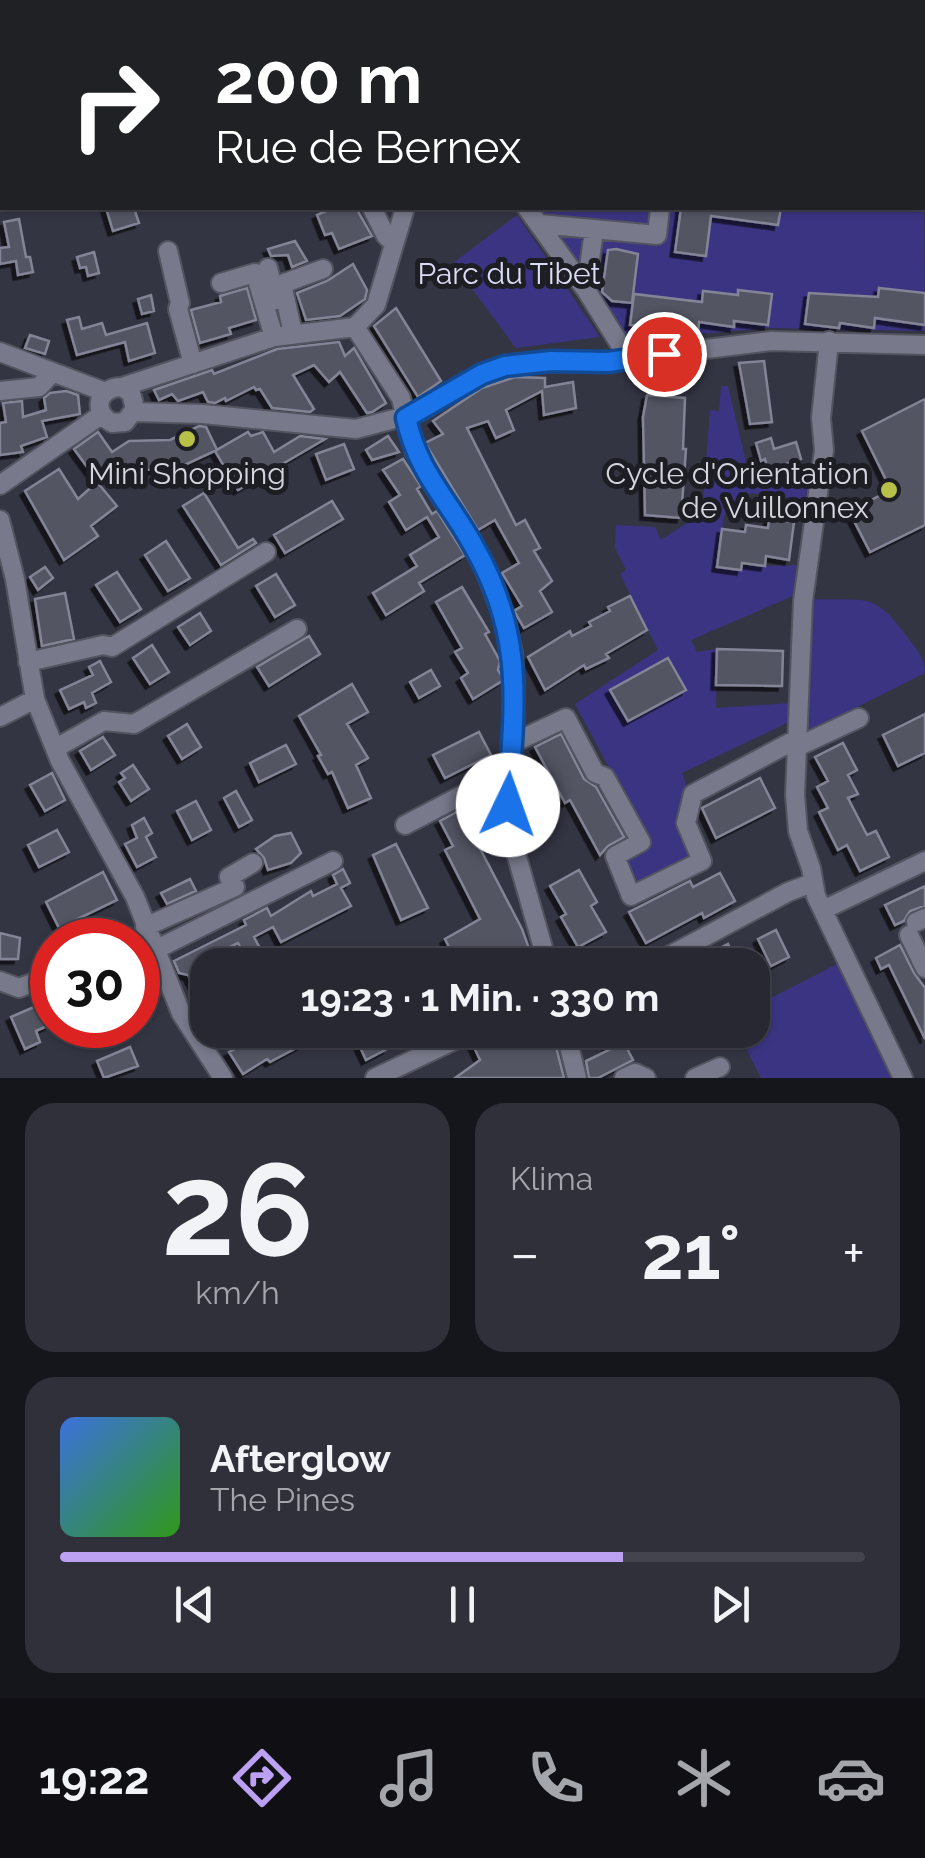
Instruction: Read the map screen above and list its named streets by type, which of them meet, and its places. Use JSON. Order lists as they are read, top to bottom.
{
  "parks": ["Parc du Tibet"],
  "places": ["Mini Shopping", "Cycle d'Orientation de Vuillonnex"],
  "page": {
    "turn": ["200 m", "Rue de Bernex"],
    "limit": "30",
    "trip": "19:23 · 1 Min. · 330 m",
    "tile": [
      ["26", "km/h"],
      "Klima"
    ],
    "heat": ["−", "21°", "+"],
    "song": ["Afterglow", "The Pines"],
    "tabs": "19:22"
  }
}
